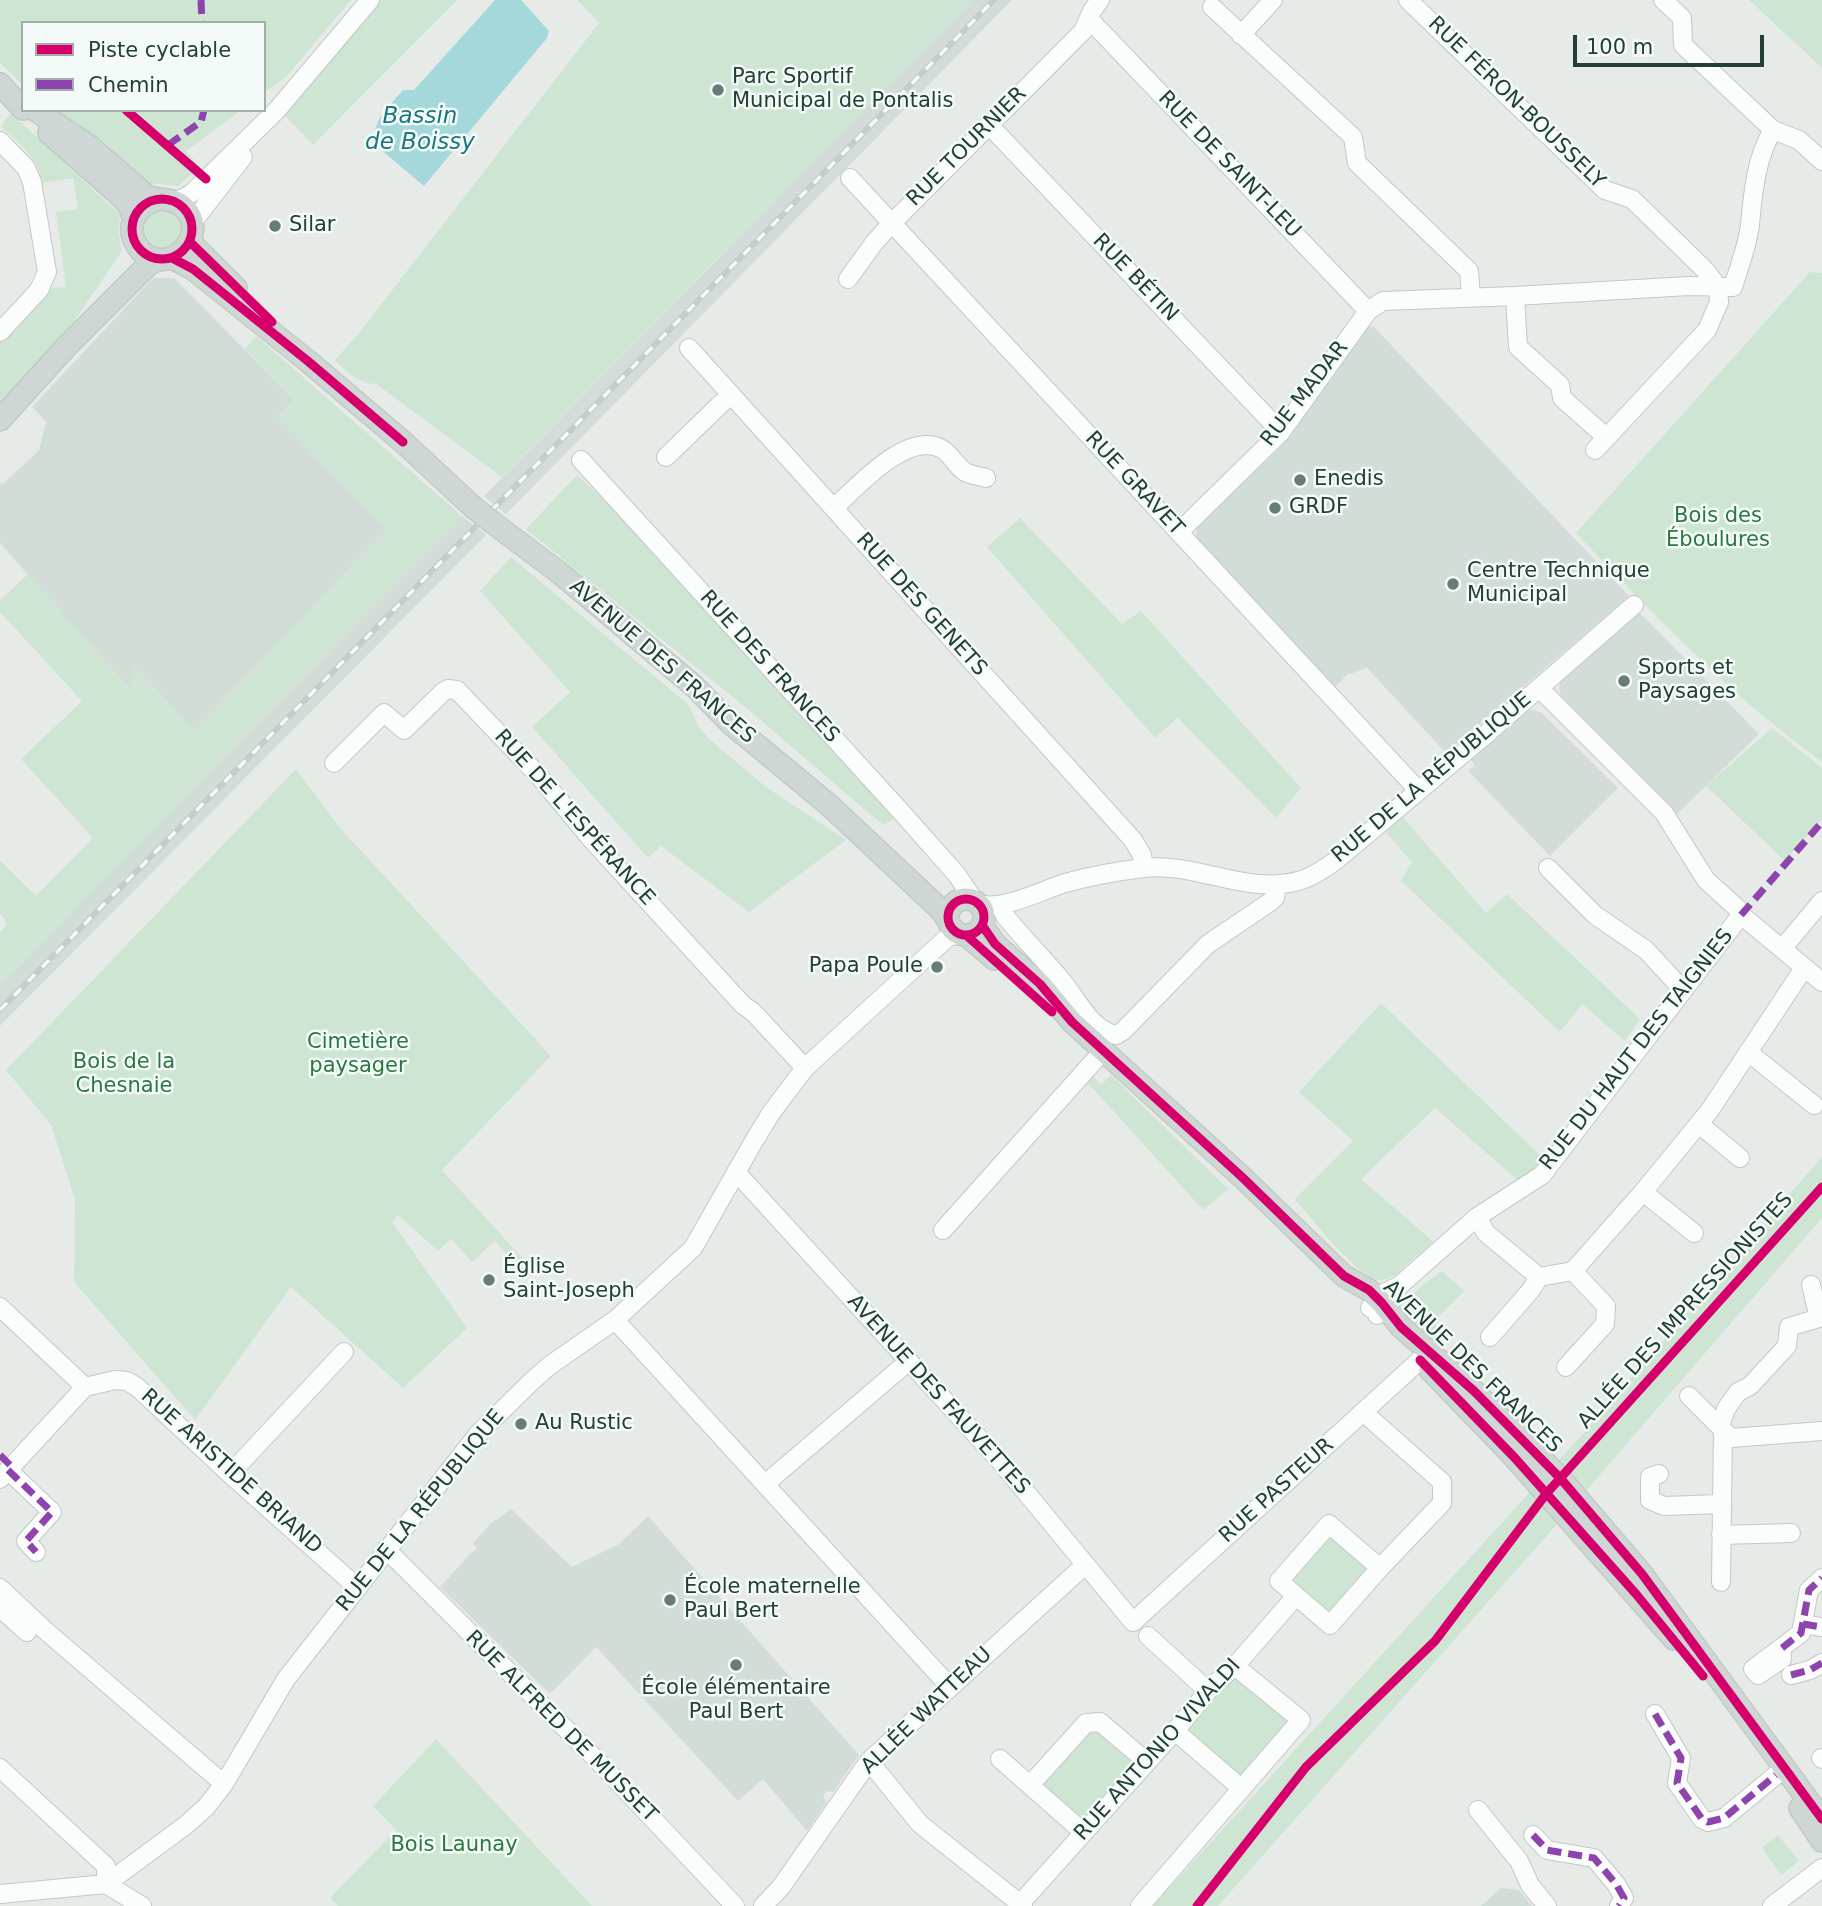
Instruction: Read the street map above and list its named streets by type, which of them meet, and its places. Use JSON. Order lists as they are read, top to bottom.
{
  "streets": {
    "main road": ["AVENUE DES FRANCES"],
    "street": [
      "RUE FÉRON-BOUSSELY",
      "RUE TOURNIER",
      "RUE DE SAINT-LEU",
      "RUE BÉTIN",
      "RUE MADAR",
      "RUE GRAVET",
      "RUE DES GENETS",
      "RUE DES FRANCES",
      "RUE DE LA RÉPUBLIQUE",
      "RUE DE L'ESPÉRANCE",
      "RUE DU HAUT DES TAIGNIES",
      "AVENUE DES FAUVETTES",
      "RUE ARISTIDE BRIAND",
      "RUE PASTEUR",
      "ALLÉE WATTEAU",
      "RUE ALFRED DE MUSSET",
      "RUE ANTONIO VIVALDI"
    ],
    "cycle path": ["ALLÉE DES IMPRESSIONISTES"]
  },
  "crossings": [
    ["RUE TOURNIER", "RUE DE SAINT-LEU"],
    ["RUE TOURNIER", "RUE BÉTIN"],
    ["RUE TOURNIER", "RUE GRAVET"],
    ["RUE DE SAINT-LEU", "RUE MADAR"],
    ["RUE BÉTIN", "RUE MADAR"],
    ["RUE MADAR", "RUE GRAVET"],
    ["RUE GRAVET", "RUE DE LA RÉPUBLIQUE"],
    ["RUE DES GENETS", "RUE DE LA RÉPUBLIQUE"],
    ["AVENUE DES FRANCES", "RUE DES FRANCES"],
    ["AVENUE DES FRANCES", "RUE DE LA RÉPUBLIQUE"],
    ["AVENUE DES FRANCES", "RUE DU HAUT DES TAIGNIES"],
    ["AVENUE DES FRANCES", "RUE PASTEUR"],
    ["RUE DES FRANCES", "RUE DE LA RÉPUBLIQUE"],
    ["RUE DE LA RÉPUBLIQUE", "RUE DE L'ESPÉRANCE"],
    ["RUE DE LA RÉPUBLIQUE", "AVENUE DES FAUVETTES"],
    ["RUE DE LA RÉPUBLIQUE", "RUE ARISTIDE BRIAND"],
    ["RUE DE LA RÉPUBLIQUE", "RUE ALFRED DE MUSSET"],
    ["AVENUE DES FAUVETTES", "RUE PASTEUR"],
    ["AVENUE DES FAUVETTES", "ALLÉE WATTEAU"]
  ],
  "water": ["Bassin de Boissy"],
  "parks": [
    "Bois des Éboulures",
    "Cimetière paysager",
    "Bois de la Chesnaie",
    "Bois Launay"
  ],
  "places": [
    "Parc Sportif Municipal de Pontalis",
    "Silar",
    "Enedis",
    "GRDF",
    "Centre Technique Municipal",
    "Sports et Paysages",
    "Papa Poule",
    "Église Saint-Joseph",
    "Au Rustic",
    "École maternelle Paul Bert",
    "École élémentaire Paul Bert"
  ],
  "legend": ["Piste cyclable", "Chemin"],
  "scale_bar": "100 m"
}
